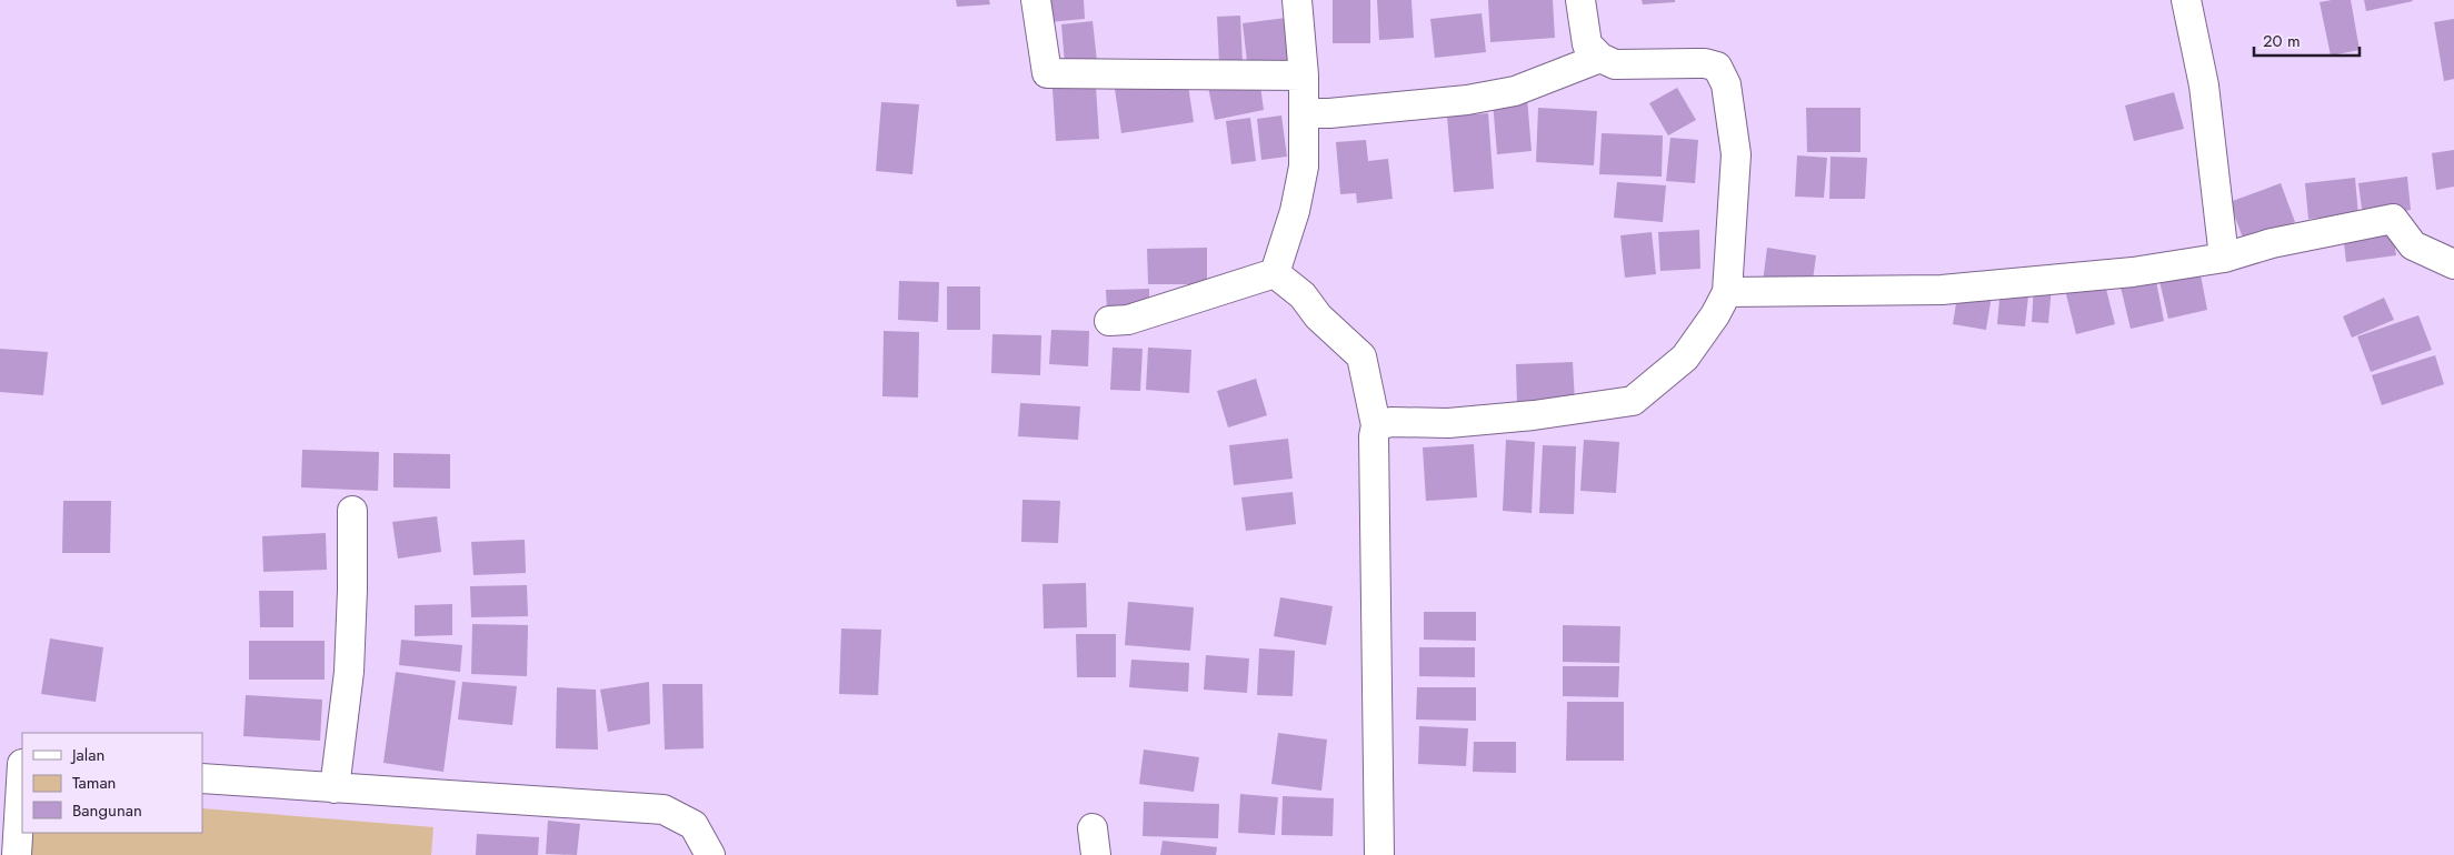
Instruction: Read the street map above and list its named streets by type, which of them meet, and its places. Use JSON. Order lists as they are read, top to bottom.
{
  "legend": ["Jalan", "Taman", "Bangunan"],
  "scale_bar": "20 m"
}
